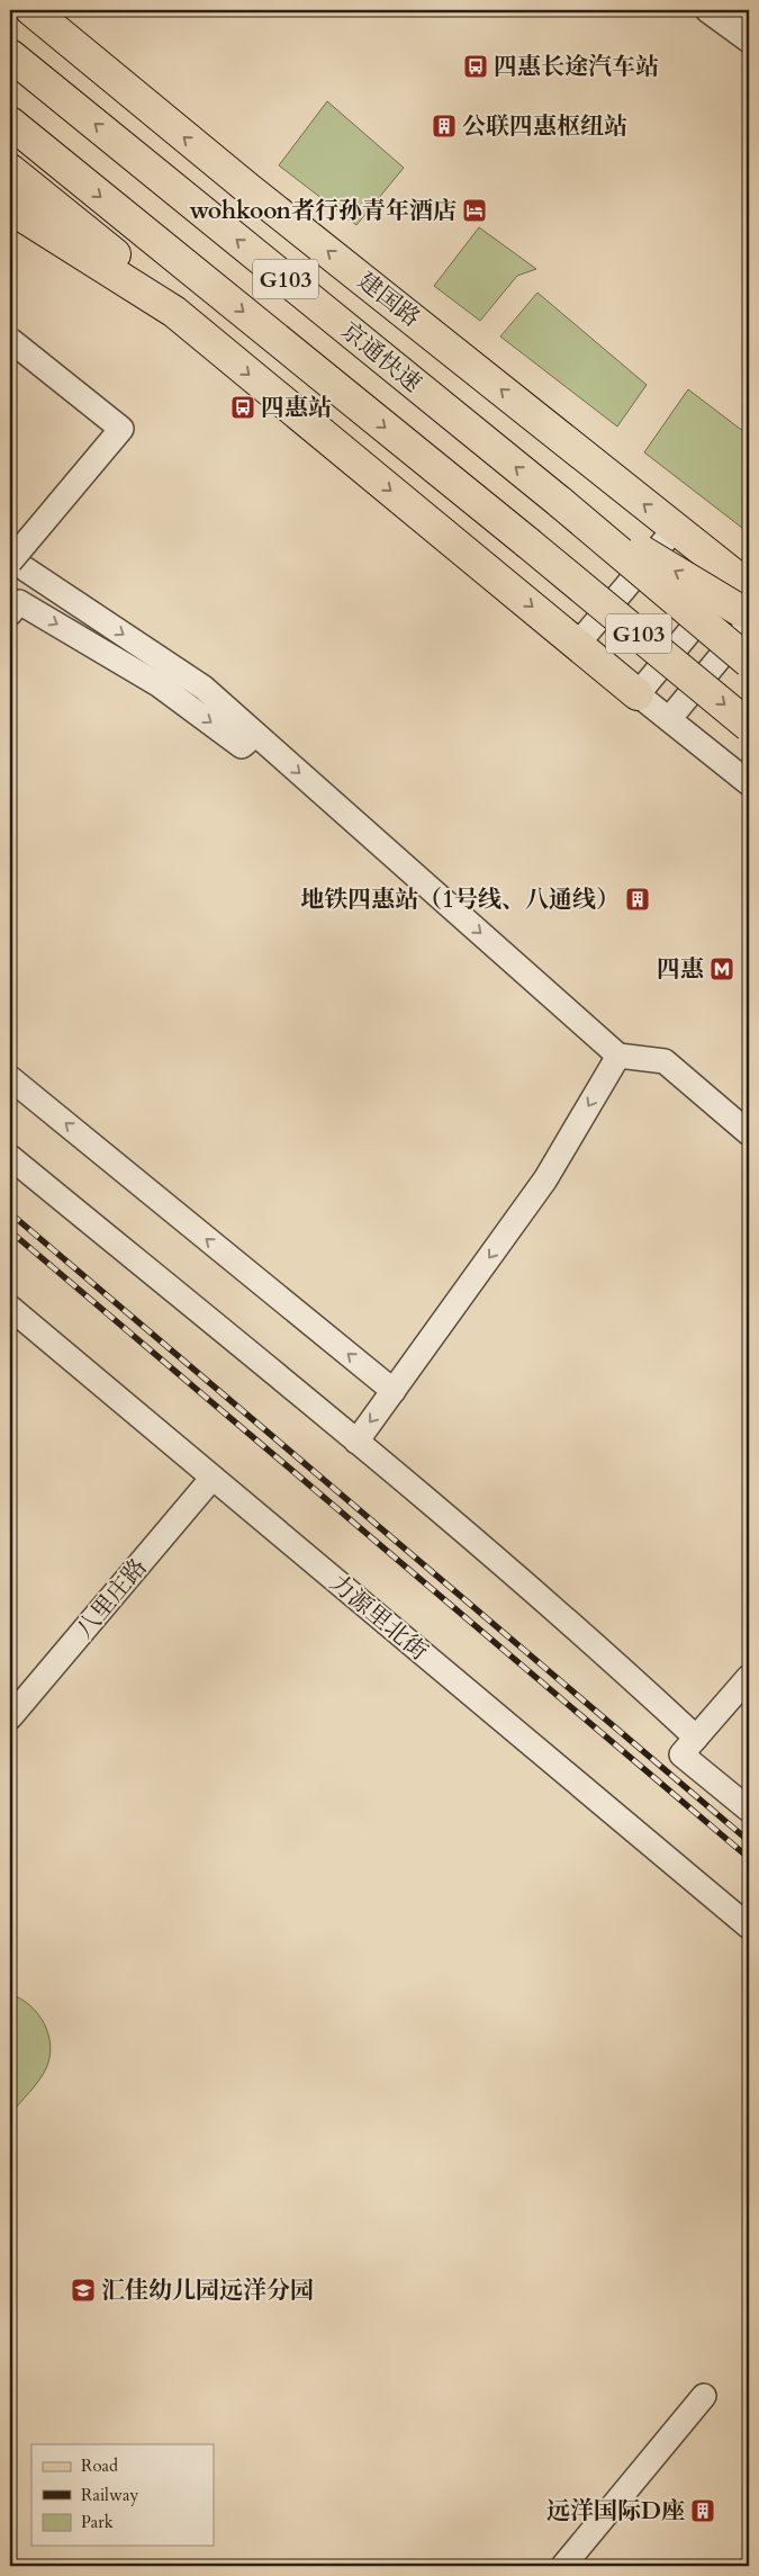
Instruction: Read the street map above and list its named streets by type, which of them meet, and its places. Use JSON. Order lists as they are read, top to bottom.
{
  "streets": {
    "main road": ["G103", "建国路", "京通快速"],
    "street": ["八里庄路", "力源里北街"]
  },
  "crossings": [
    ["八里庄路", "力源里北街"]
  ],
  "places": {
    "bus stop": ["四惠长途汽车站", "四惠站"],
    "building": ["公联四惠枢纽站", "地铁四惠站（1号线、八通线）", "远洋国际D座"],
    "hotel": ["wohkoon者行孙青年酒店"],
    "metro station": ["四惠"],
    "school or university": ["汇佳幼儿园远洋分园"]
  },
  "legend": ["Road", "Railway", "Park"]
}
